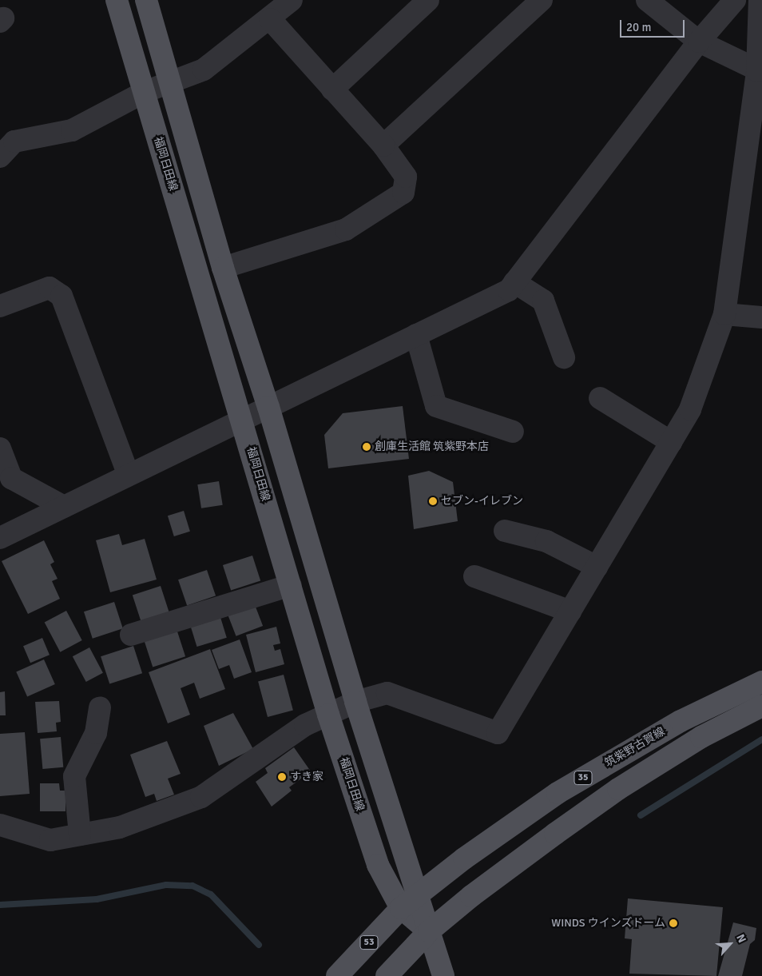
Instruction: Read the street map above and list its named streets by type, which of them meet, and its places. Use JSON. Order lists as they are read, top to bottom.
{
  "streets": {
    "main road": [
      "福岡日田線",
      "筑紫野古賀線",
      "35",
      "53"
    ]
  },
  "crossings": [
    ["福岡日田線", "筑紫野古賀線"],
    ["福岡日田線", "53"],
    ["筑紫野古賀線", "53"]
  ],
  "places": [
    "創庫生活館 筑紫野本店",
    "セブン-イレブン",
    "すき家",
    "WINDS ウインズドーム"
  ],
  "scale_bar": "20 m",
  "north": "top right"
}
